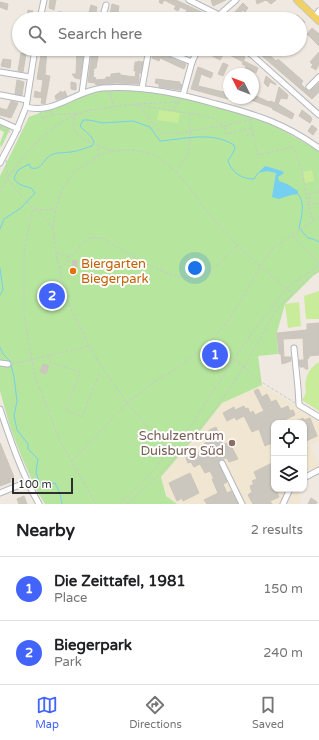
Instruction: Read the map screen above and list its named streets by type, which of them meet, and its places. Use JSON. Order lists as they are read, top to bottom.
{
  "places": ["Biergarten Biegerpark", "Schulzentrum Duisburg Süd"],
  "scale_bar": "100 m",
  "north": "top left",
  "page": {
    "search": "Search here",
    "pins": ["2", "1"],
    "scale": "100 m",
    "heading": ["Nearby", "2 results"],
    "list": [
      {
        "mark": "1",
        "name": "Die Zeittafel, 1981",
        "note": "Place",
        "value": "150 m"
      },
      {
        "mark": "2",
        "name": "Biegerpark",
        "note": "Park",
        "value": "240 m"
      }
    ],
    "nav": ["Map", "Directions", "Saved"]
  }
}
